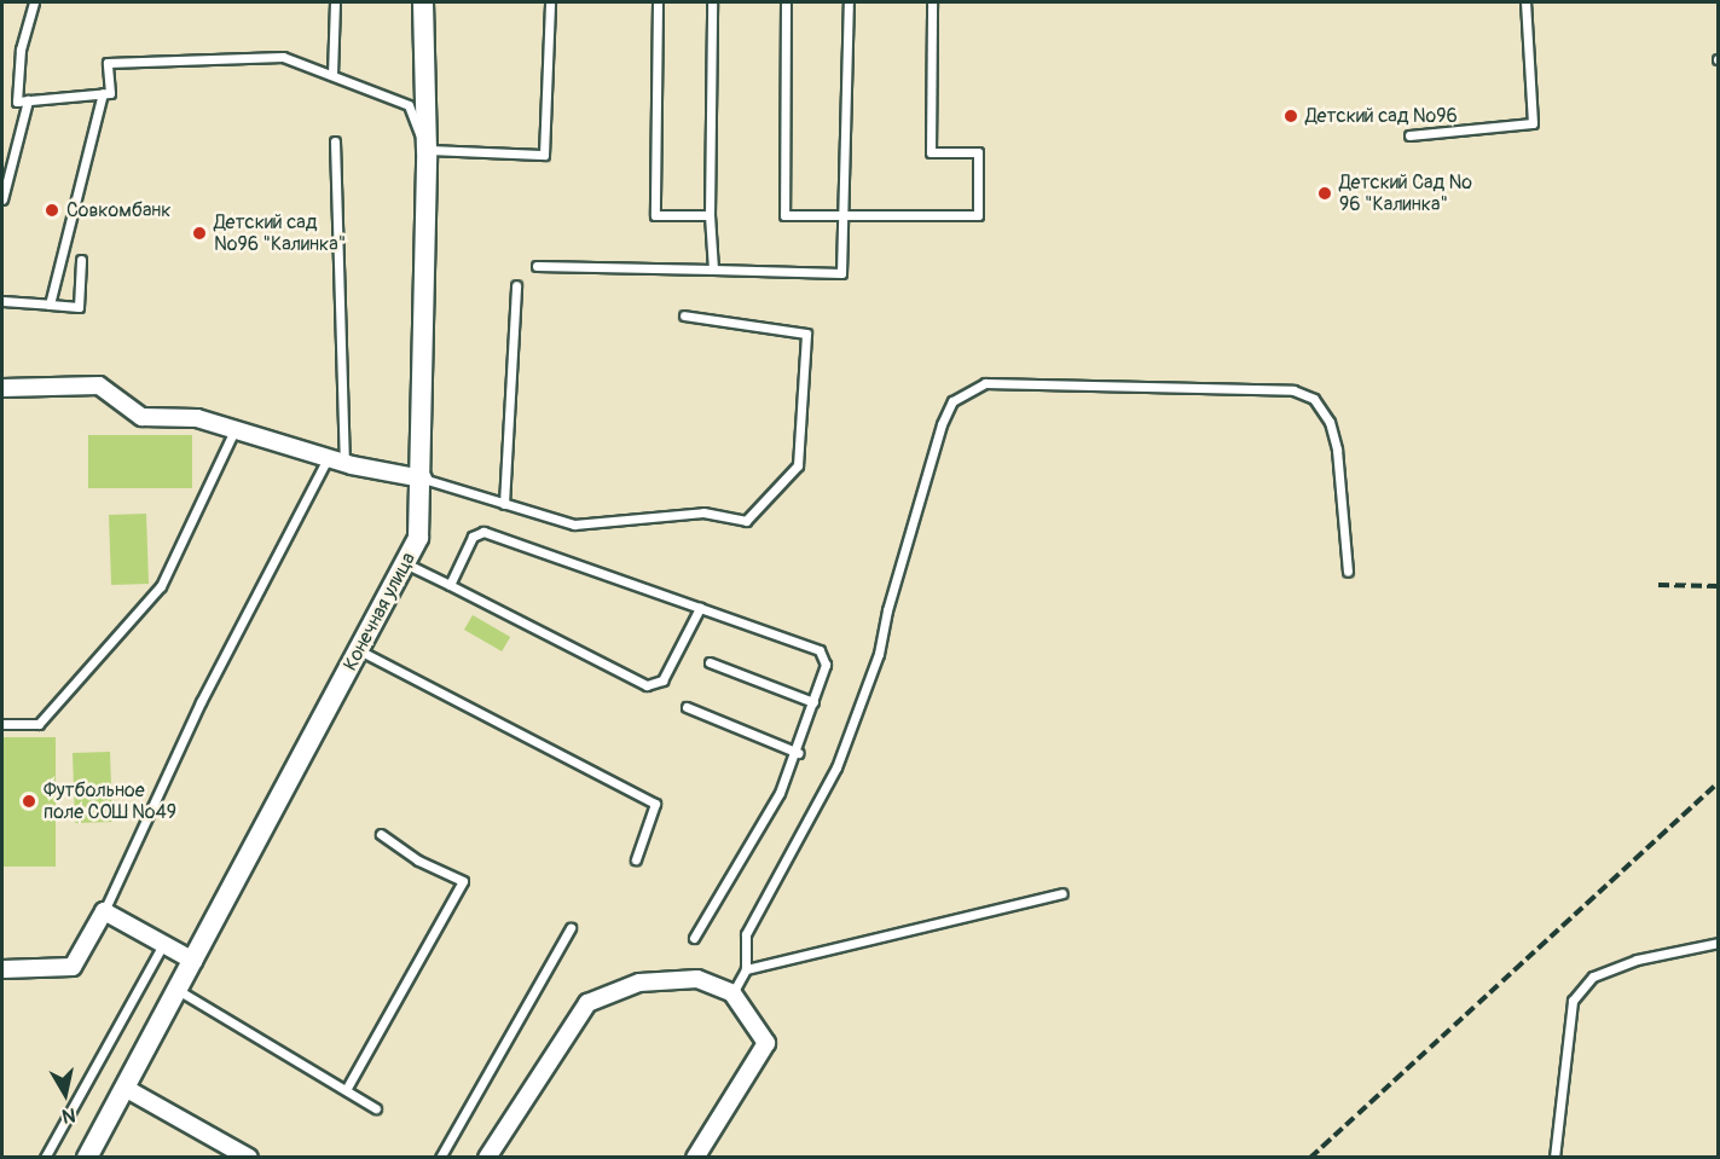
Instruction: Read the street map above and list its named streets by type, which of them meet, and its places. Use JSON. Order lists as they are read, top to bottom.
{
  "streets": {
    "street": ["Конечная улица"]
  },
  "places": [
    "Детский сад №96",
    "Детский Сад № 96 \"Калинка\"",
    "Совкомбанк",
    "Детский сад №96 \"Калинка\"",
    "Футбольное поле СОШ №49"
  ],
  "north": "bottom"
}
